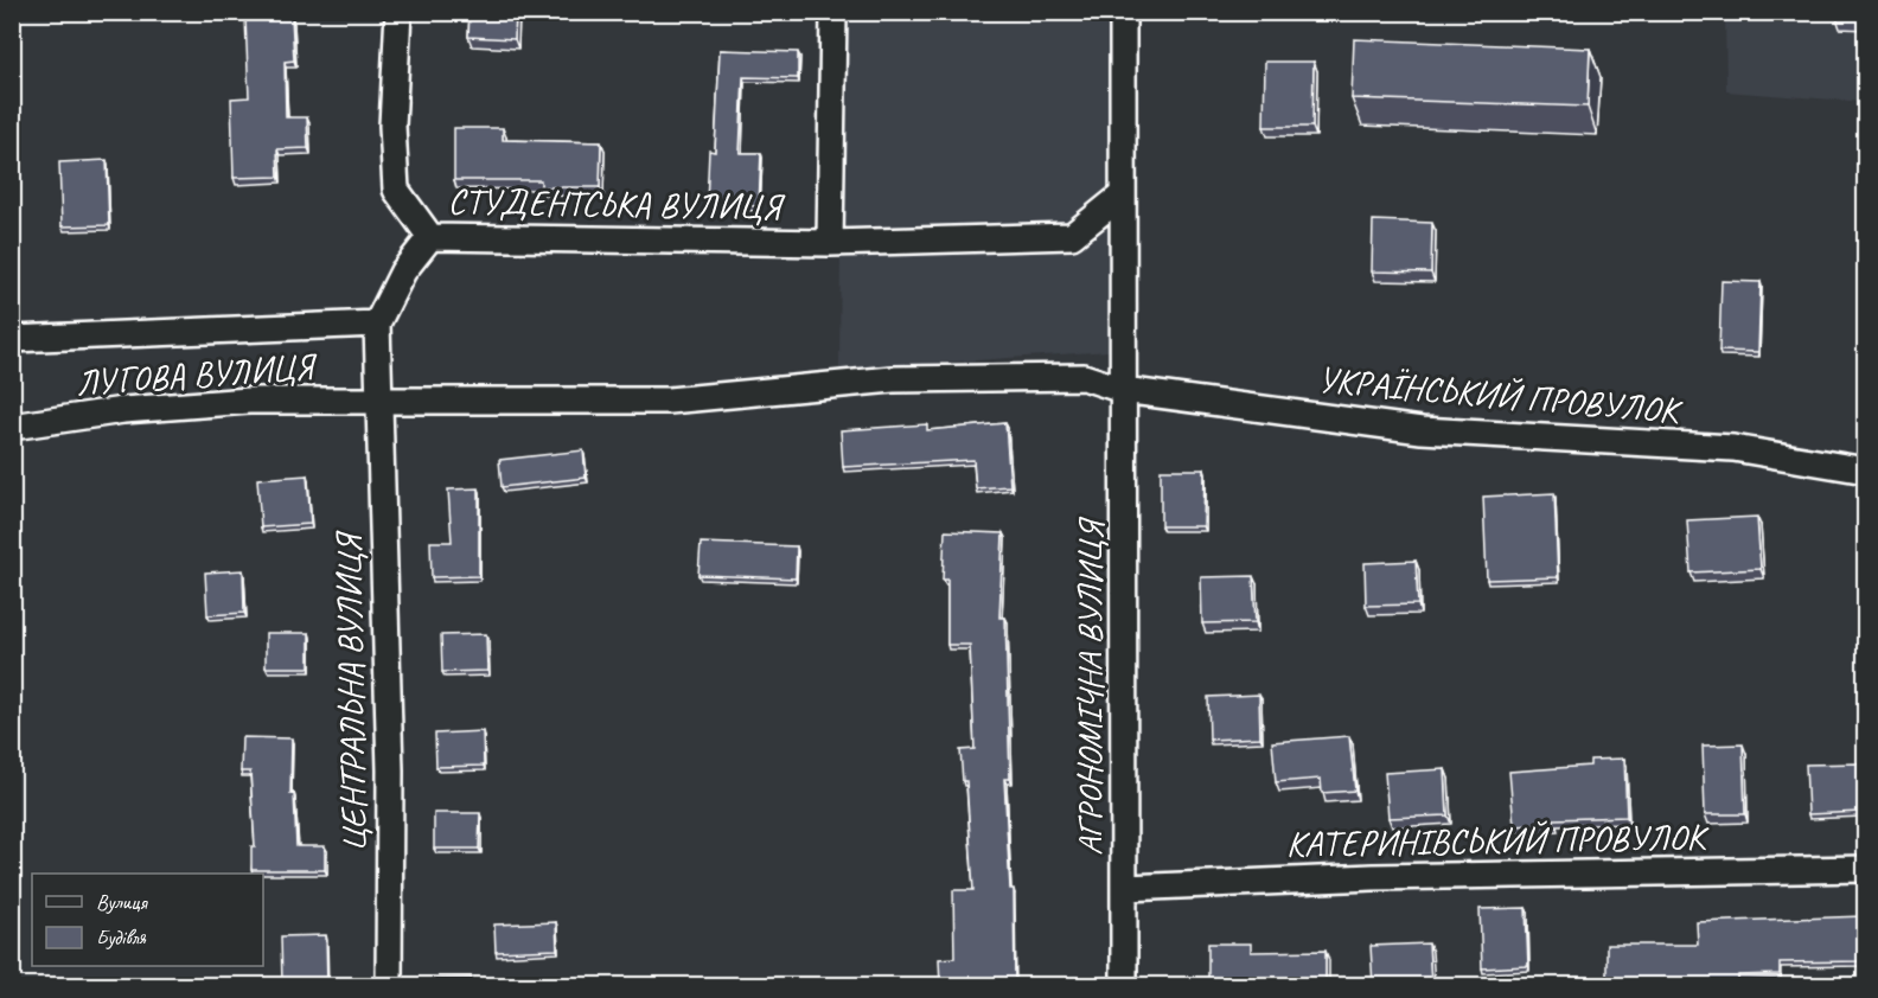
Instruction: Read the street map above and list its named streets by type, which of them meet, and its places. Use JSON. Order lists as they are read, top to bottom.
{
  "streets": {
    "street": [
      "СТУДЕНТСЬКА ВУЛИЦЯ",
      "ЛУГОВА ВУЛИЦЯ",
      "УКРАЇНСЬКИЙ ПРОВУЛОК",
      "АГРОНОМІЧНА ВУЛИЦЯ",
      "ЦЕНТРАЛЬНА ВУЛИЦЯ",
      "КАТЕРИНІВСЬКИЙ ПРОВУЛОК"
    ]
  },
  "crossings": [
    ["СТУДЕНТСЬКА ВУЛИЦЯ", "АГРОНОМІЧНА ВУЛИЦЯ"],
    ["СТУДЕНТСЬКА ВУЛИЦЯ", "ЦЕНТРАЛЬНА ВУЛИЦЯ"],
    ["ЛУГОВА ВУЛИЦЯ", "УКРАЇНСЬКИЙ ПРОВУЛОК"],
    ["ЛУГОВА ВУЛИЦЯ", "ЦЕНТРАЛЬНА ВУЛИЦЯ"],
    ["УКРАЇНСЬКИЙ ПРОВУЛОК", "АГРОНОМІЧНА ВУЛИЦЯ"],
    ["УКРАЇНСЬКИЙ ПРОВУЛОК", "ЦЕНТРАЛЬНА ВУЛИЦЯ"],
    ["АГРОНОМІЧНА ВУЛИЦЯ", "КАТЕРИНІВСЬКИЙ ПРОВУЛОК"]
  ],
  "legend": ["Вулиця", "Будівля"]
}
